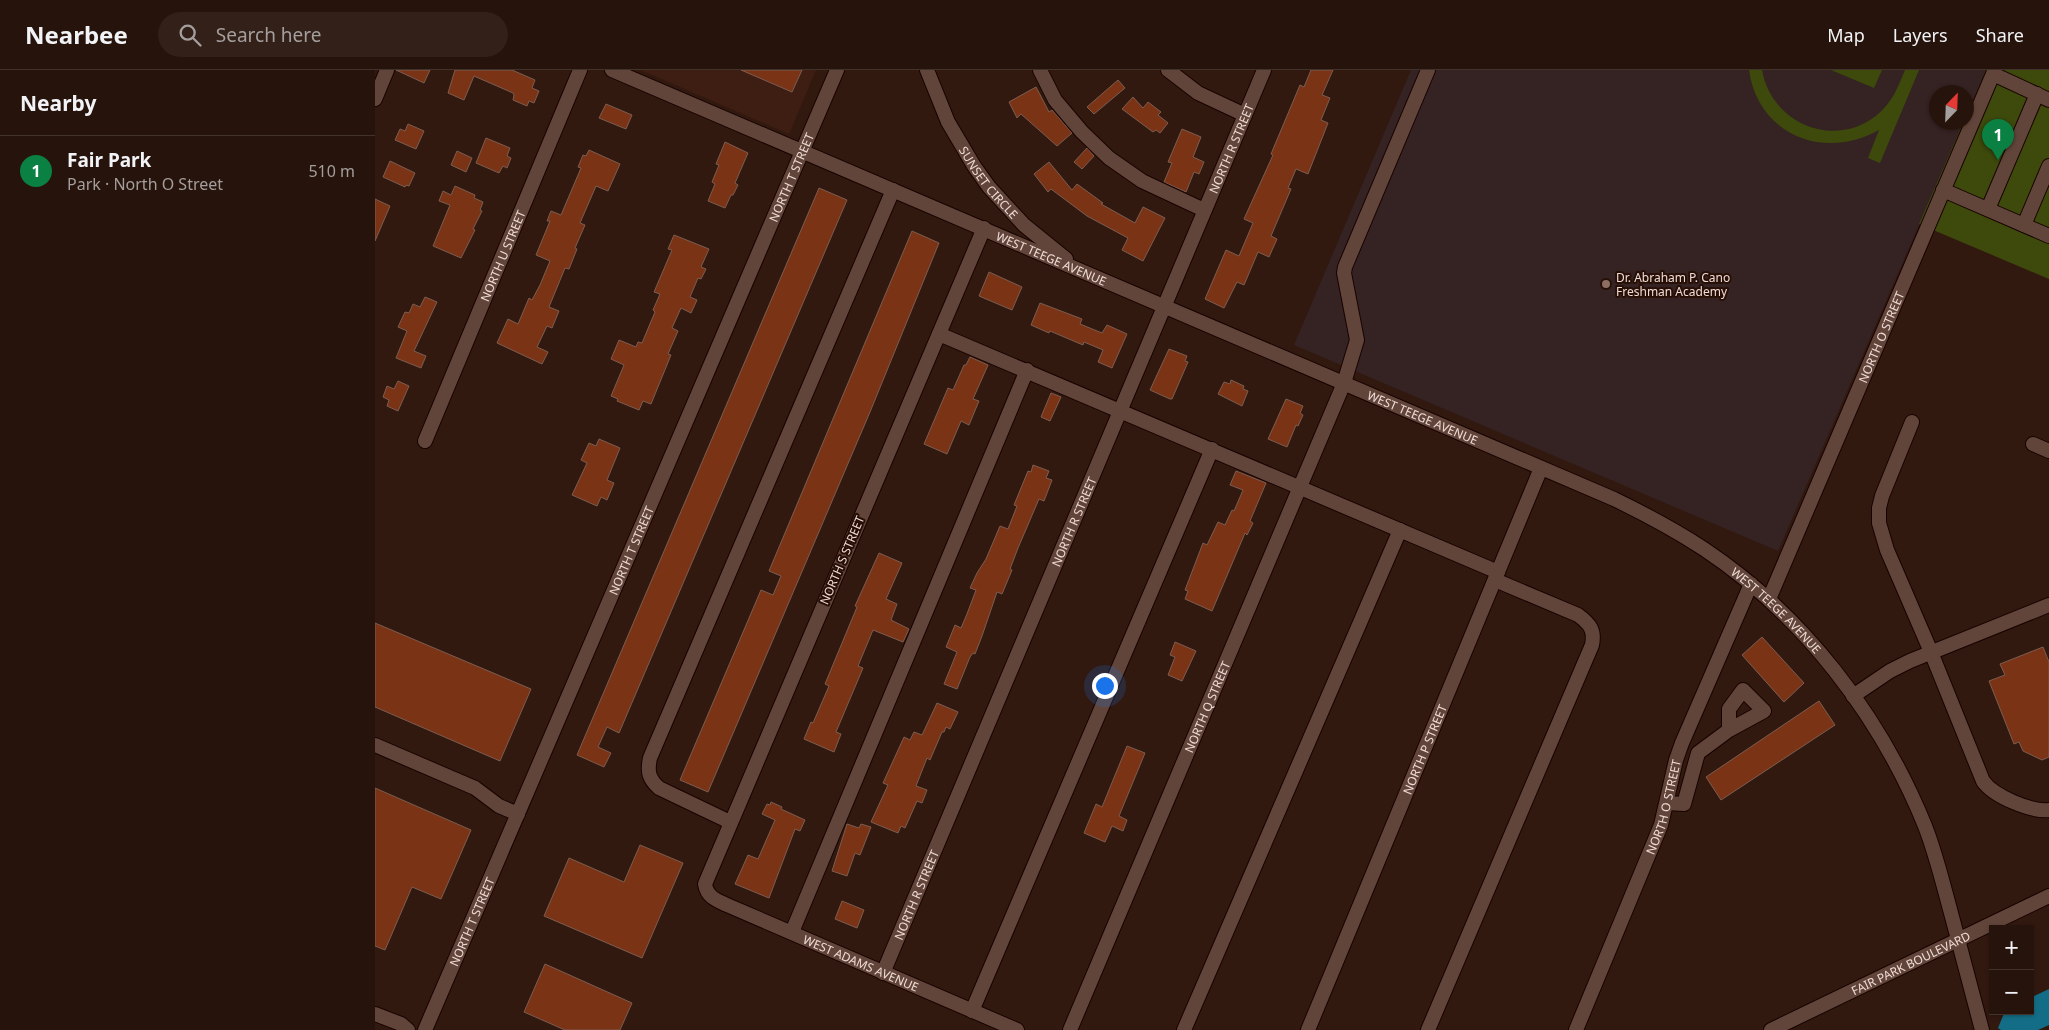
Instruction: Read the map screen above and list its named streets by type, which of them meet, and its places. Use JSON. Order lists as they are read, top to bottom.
{
  "streets": {
    "street": [
      "NORTH R STREET",
      "NORTH T STREET",
      "SUNSET CIRCLE",
      "NORTH U STREET",
      "WEST TEEGE AVENUE",
      "NORTH O STREET",
      "NORTH S STREET",
      "NORTH Q STREET",
      "NORTH P STREET",
      "FAIR PARK BOULEVARD",
      "WEST ADAMS AVENUE"
    ]
  },
  "crossings": [
    ["NORTH R STREET", "WEST TEEGE AVENUE"],
    ["NORTH R STREET", "WEST ADAMS AVENUE"],
    ["NORTH T STREET", "WEST TEEGE AVENUE"],
    ["SUNSET CIRCLE", "WEST TEEGE AVENUE"],
    ["WEST TEEGE AVENUE", "NORTH O STREET"],
    ["WEST TEEGE AVENUE", "NORTH S STREET"],
    ["WEST TEEGE AVENUE", "NORTH Q STREET"],
    ["WEST TEEGE AVENUE", "NORTH P STREET"],
    ["WEST TEEGE AVENUE", "FAIR PARK BOULEVARD"],
    ["NORTH S STREET", "WEST ADAMS AVENUE"]
  ],
  "places": ["Dr. Abraham P. Cano Freshman Academy"],
  "north": "top right",
  "page": {
    "header": "Nearbee",
    "search": "Search here",
    "nav": ["Map", "Layers", "Share"],
    "heading": "Nearby",
    "pins": "1",
    "list": [
      {
        "mark": "1",
        "name": "Fair Park",
        "note": "Park · North O Street",
        "value": "510 m"
      }
    ],
    "map_buttons": ["+", "−"]
  }
}
